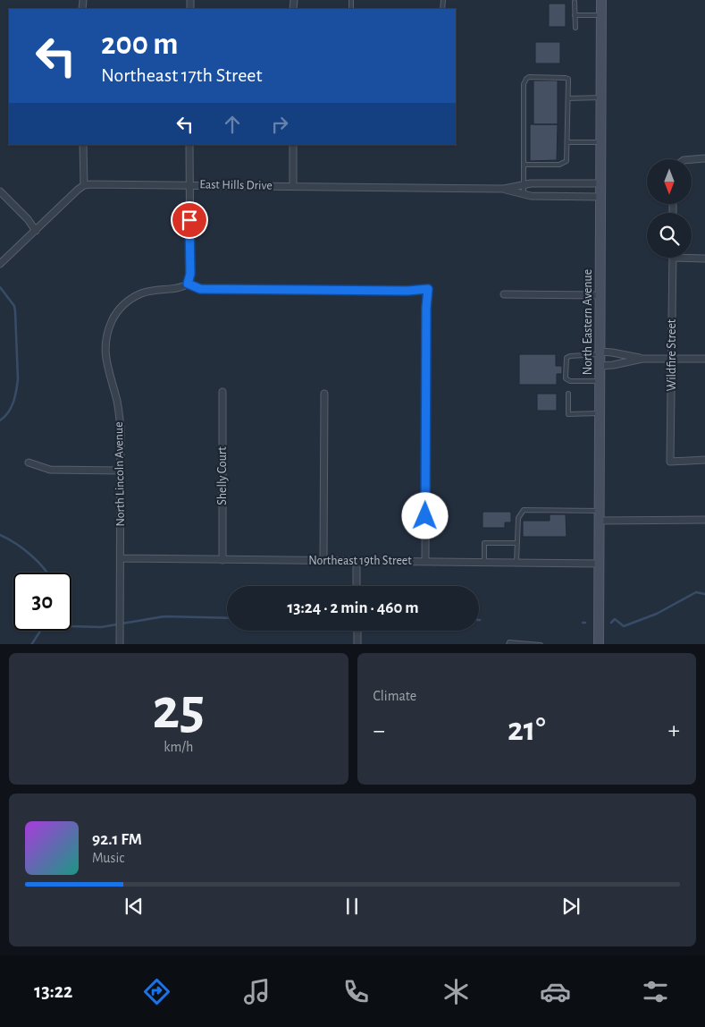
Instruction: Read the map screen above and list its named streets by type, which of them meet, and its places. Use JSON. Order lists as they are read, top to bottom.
{
  "streets": {
    "main road": ["North Eastern Avenue"],
    "street": [
      "East Hills Drive",
      "Wildfire Street",
      "North Lincoln Avenue",
      "Shelly Court",
      "Northeast 19th Street"
    ]
  },
  "crossings": [
    ["East Hills Drive", "North Eastern Avenue"],
    ["North Eastern Avenue", "Northeast 19th Street"],
    ["North Lincoln Avenue", "Northeast 19th Street"],
    ["Shelly Court", "Northeast 19th Street"]
  ],
  "north": "bottom",
  "page": {
    "turn": ["200 m", "Northeast 17th Street"],
    "limit": "30",
    "trip": "13:24 · 2 min · 460 m",
    "tile": [
      ["25", "km/h"],
      "Climate"
    ],
    "heat": ["−", "21°", "+"],
    "song": ["92.1 FM", "Music"],
    "tabs": "13:22"
  }
}
